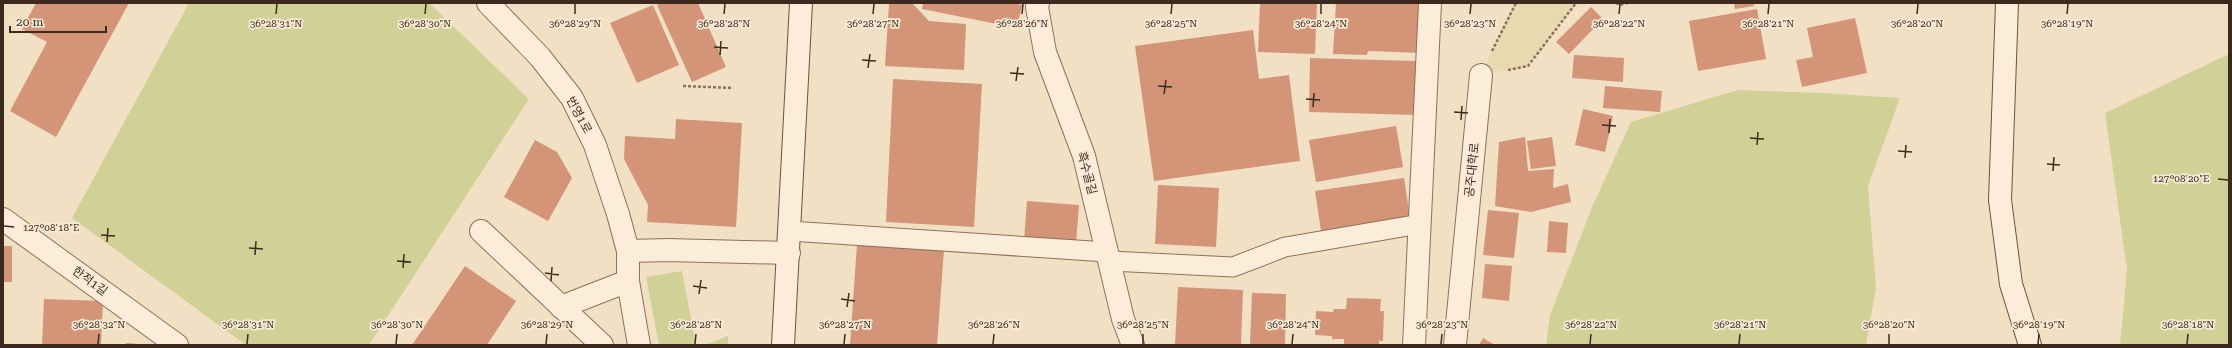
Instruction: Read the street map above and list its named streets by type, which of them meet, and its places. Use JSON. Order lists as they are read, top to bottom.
{
  "streets": {
    "street": [
      "번영1로",
      "공주대학로",
      "흑수골길",
      "한적1길"
    ]
  },
  "scale_bar": "20 m",
  "coordinates": [
    "36°28'31\"N",
    "36°28'30\"N",
    "36°28'29\"N",
    "36°28'28\"N",
    "36°28'27\"N",
    "36°28'26\"N",
    "36°28'25\"N",
    "36°28'24\"N",
    "36°28'23\"N",
    "36°28'22\"N",
    "36°28'21\"N",
    "36°28'20\"N",
    "36°28'19\"N",
    "127°08'20\"E",
    "127°08'18\"E",
    "36°28'32\"N",
    "36°28'18\"N"
  ]
}
